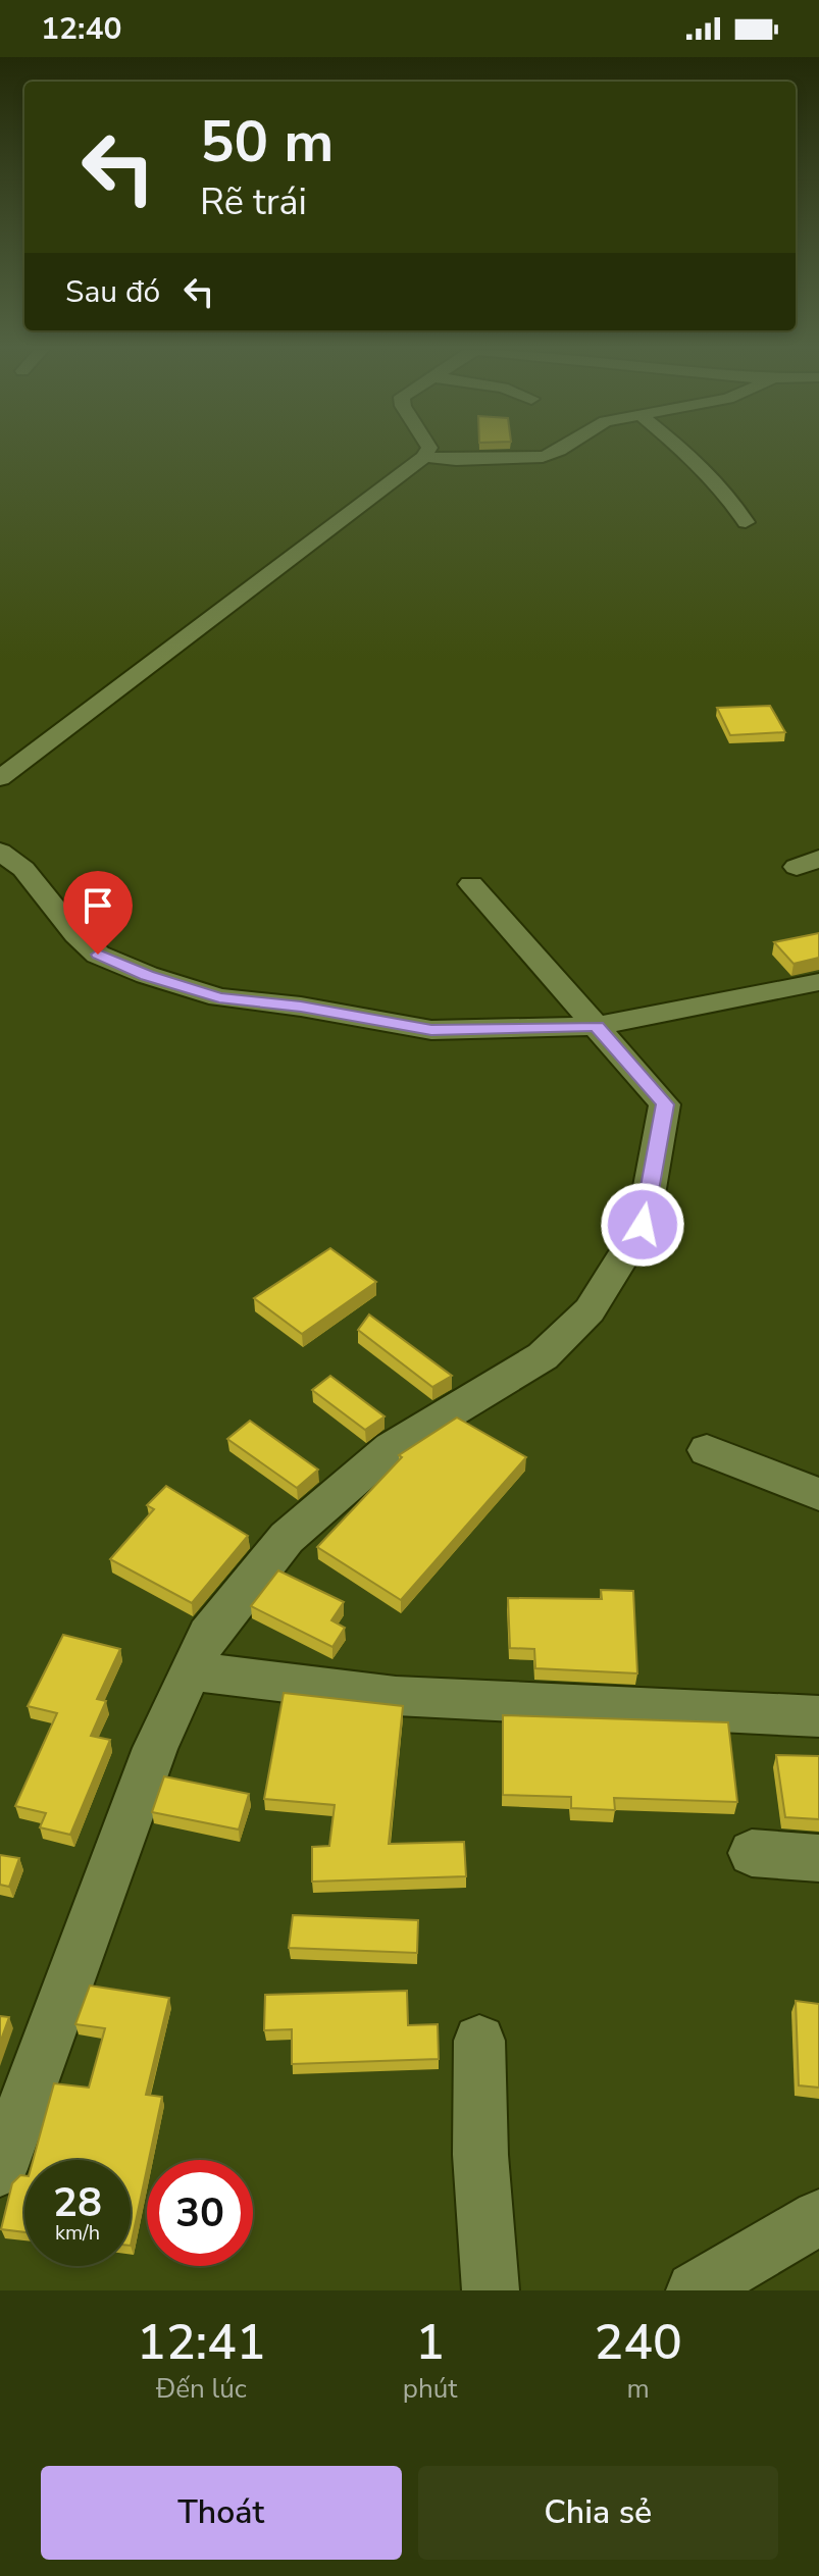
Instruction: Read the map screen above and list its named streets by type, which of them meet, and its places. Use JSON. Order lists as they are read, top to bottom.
{
  "page": {
    "status": "12:40",
    "turn": ["50 m", "Rẽ trái"],
    "then": "Sau đó",
    "speed": "28 km/h",
    "limit": "30",
    "eta": [
      "12:41",
      "Đến lúc",
      "1",
      "phút",
      "240",
      "m"
    ],
    "buttons": ["Thoát", "Chia sẻ"]
  }
}
